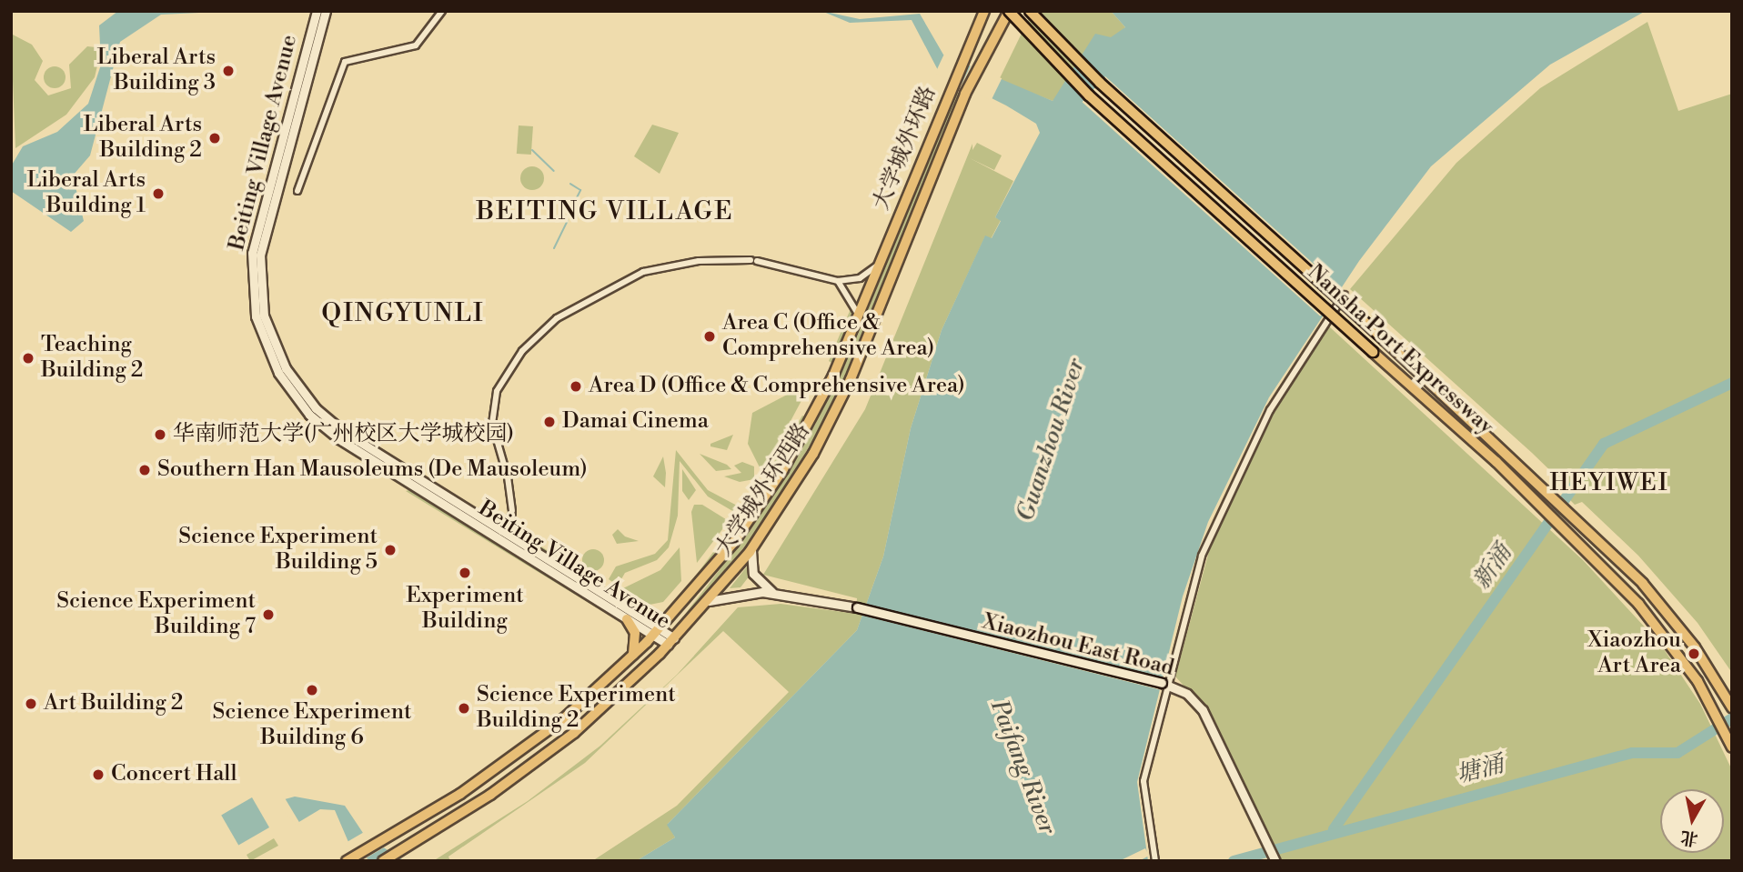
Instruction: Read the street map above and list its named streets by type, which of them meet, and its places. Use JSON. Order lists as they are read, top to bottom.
{
  "streets": {
    "highway": ["Nansha Port Expressway"],
    "main road": [
      "Beiting Village Avenue",
      "大学城外环路",
      "大学城外环西路",
      "Xiaozhou East Road"
    ]
  },
  "crossings": [
    ["Beiting Village Avenue", "大学城外环西路"],
    ["大学城外环路", "大学城外环西路"],
    ["Nansha Port Expressway", "大学城外环西路"],
    ["大学城外环西路", "Xiaozhou East Road"]
  ],
  "districts": ["BEITING VILLAGE", "QINGYUNLI", "HEYIWEI"],
  "water": [
    "Guanzhou River",
    "新涌",
    "Paifang River",
    "塘涌"
  ],
  "places": [
    "Liberal Arts Building 3",
    "Liberal Arts Building 2",
    "Liberal Arts Building 1",
    "Area C (Office & Comprehensive Area)",
    "Teaching Building 2",
    "Area D (Office & Comprehensive Area)",
    "Damai Cinema",
    "华南师范大学(广州校区大学城校园)",
    "Southern Han Mausoleums (De Mausoleum)",
    "Science Experiment Building 5",
    "Experiment Building",
    "Science Experiment Building 7",
    "Xiaozhou Art Area",
    "Science Experiment Building 6",
    "Art Building 2",
    "Science Experiment Building 2",
    "Concert Hall"
  ],
  "north": "bottom"
}
